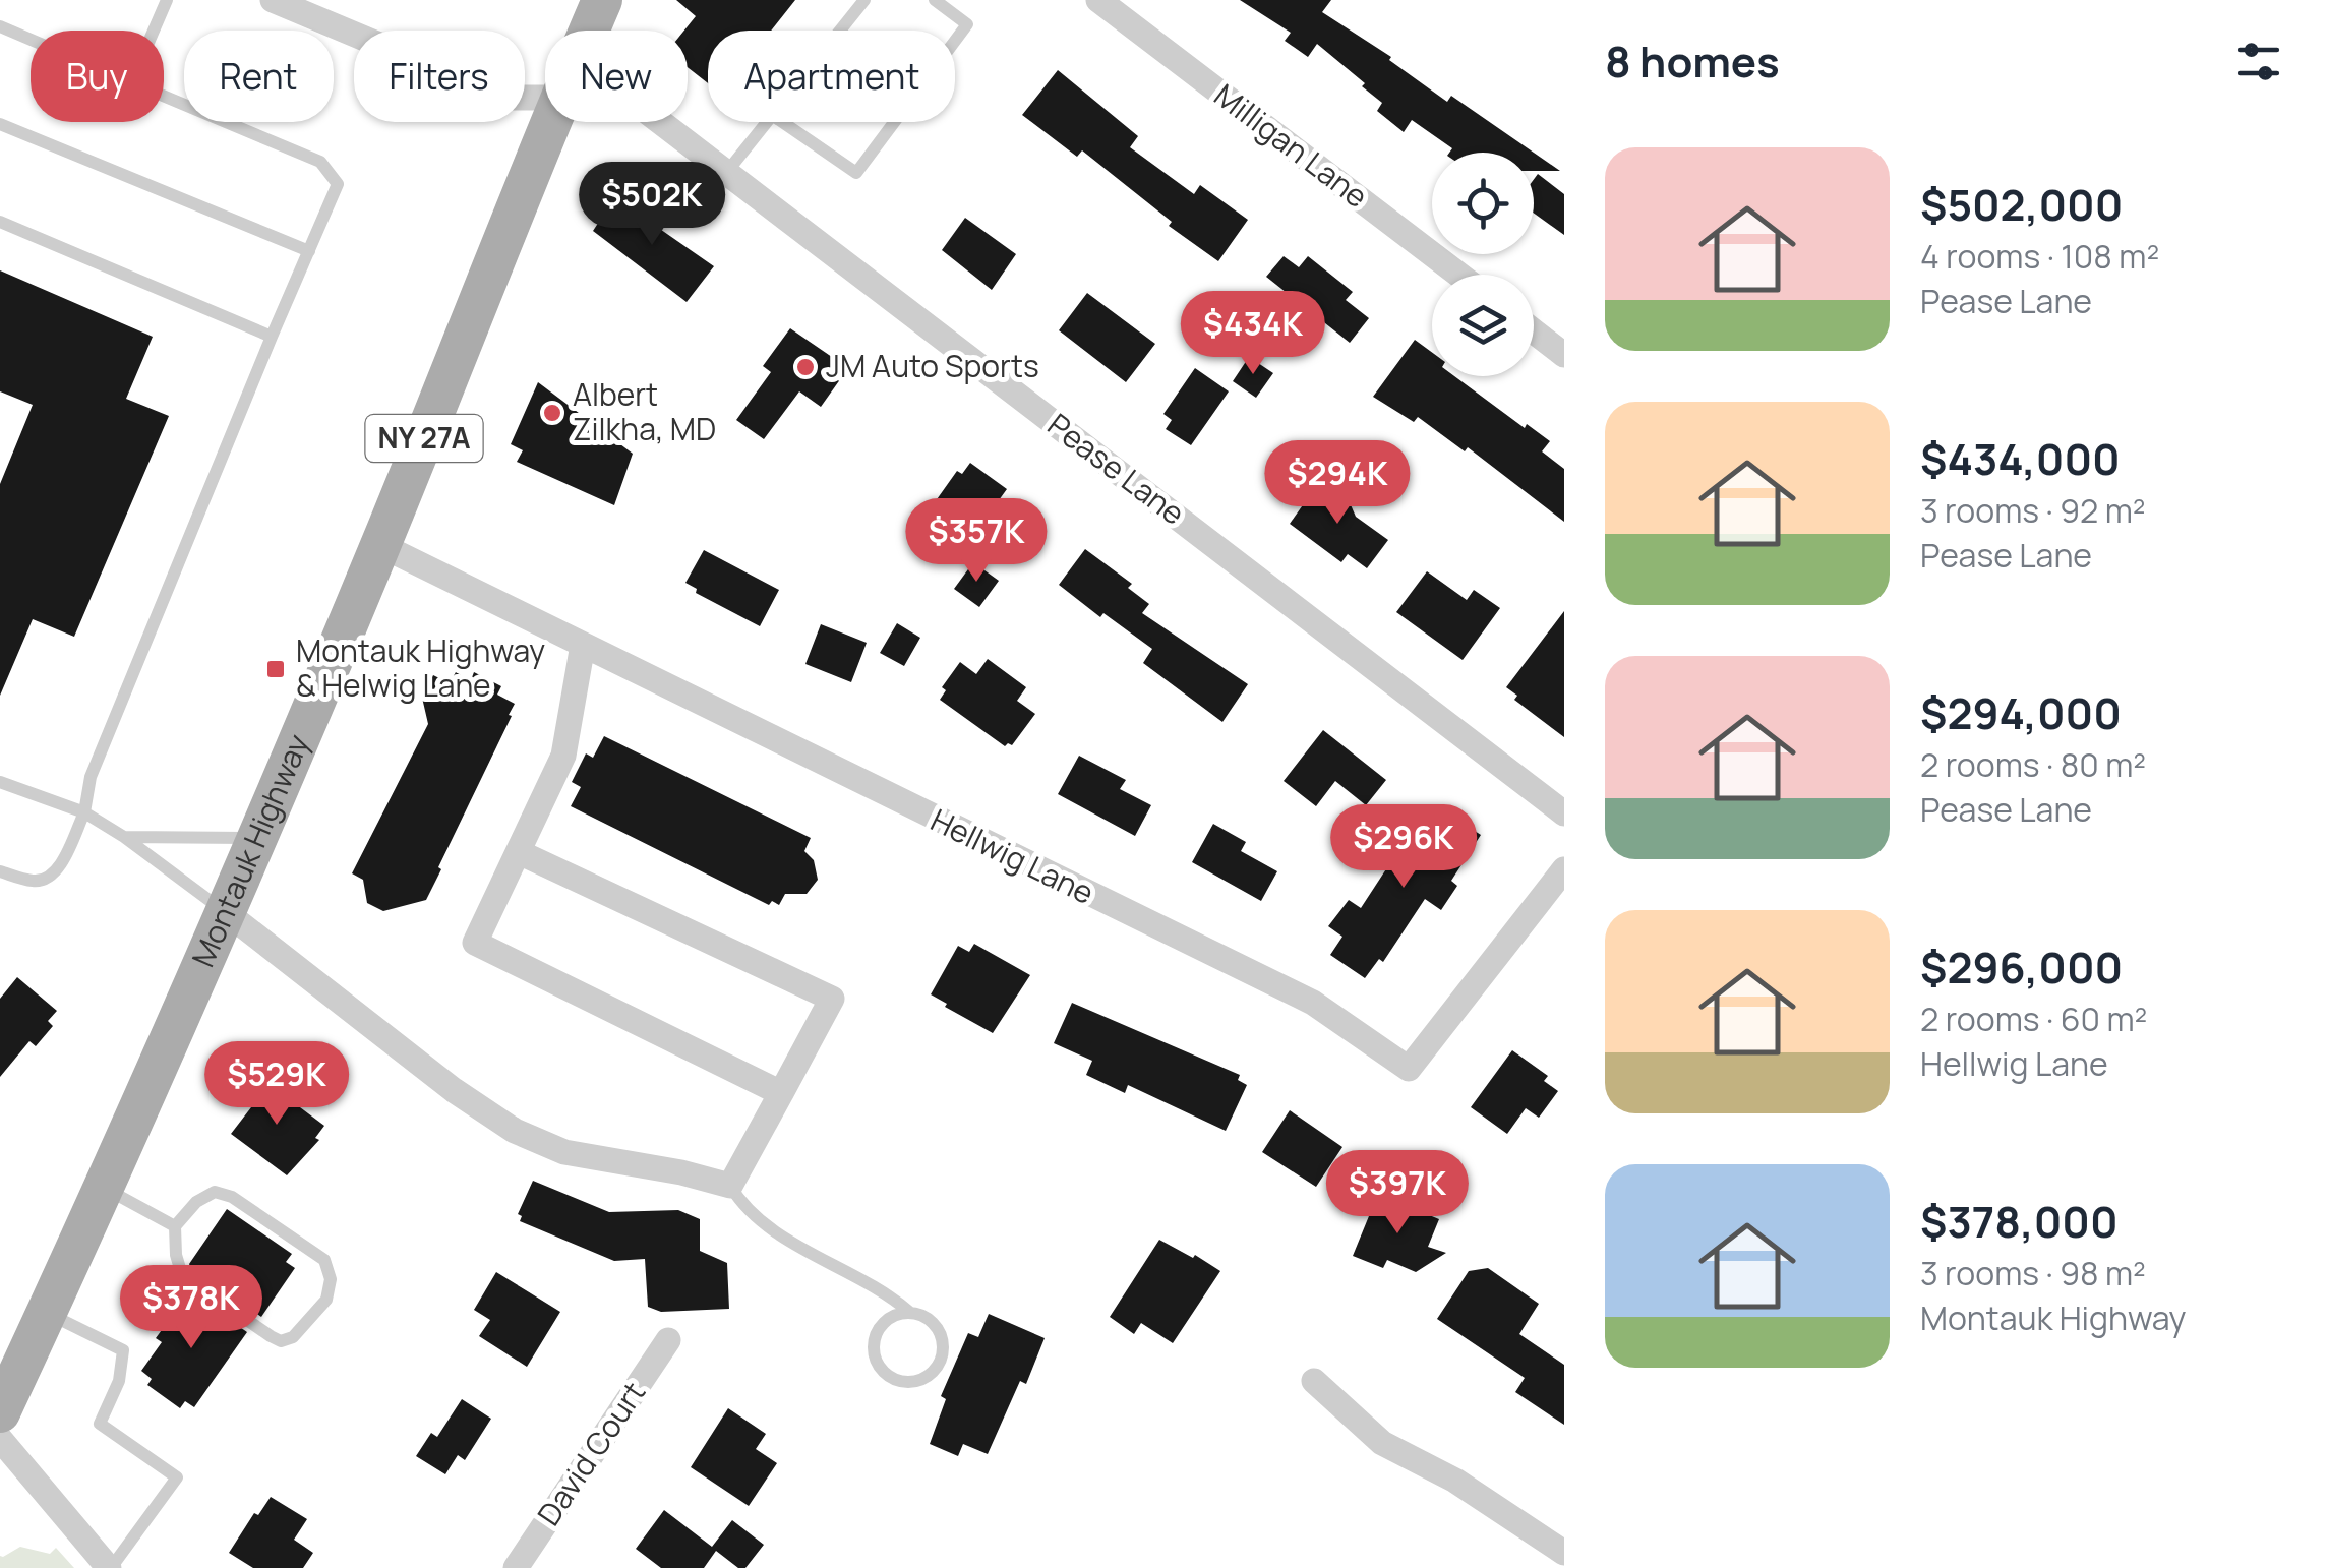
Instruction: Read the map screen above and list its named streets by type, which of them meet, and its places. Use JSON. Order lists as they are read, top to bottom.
{
  "streets": {
    "main road": ["NY 27A", "Montauk Highway"],
    "street": [
      "Milligan Lane",
      "Pease Lane",
      "Hellwig Lane",
      "David Court"
    ]
  },
  "crossings": [
    ["Montauk Highway", "Hellwig Lane"]
  ],
  "places": {
    "other": ["JM Auto Sports", "Albert Zilkha, MD"],
    "transit": ["Montauk Highway & Helwig Lane"]
  },
  "page": {
    "heading": "8 homes",
    "chip": [
      "Buy",
      "Rent",
      "Filters",
      "New",
      "Apartment"
    ],
    "list": [
      {
        "name": "$502,000",
        "note": "4 rooms · 108 m² · Pease Lane"
      },
      {
        "name": "$434,000",
        "note": "3 rooms · 92 m² · Pease Lane"
      },
      {
        "name": "$294,000",
        "note": "2 rooms · 80 m² · Pease Lane"
      },
      {
        "name": "$296,000",
        "note": "2 rooms · 60 m² · Hellwig Lane"
      },
      {
        "name": "$378,000",
        "note": "3 rooms · 98 m² · Montauk Highway"
      }
    ],
    "price": [
      "$502K",
      "$434K",
      "$294K",
      "$357K",
      "$296K",
      "$529K",
      "$397K",
      "$378K"
    ]
  }
}
